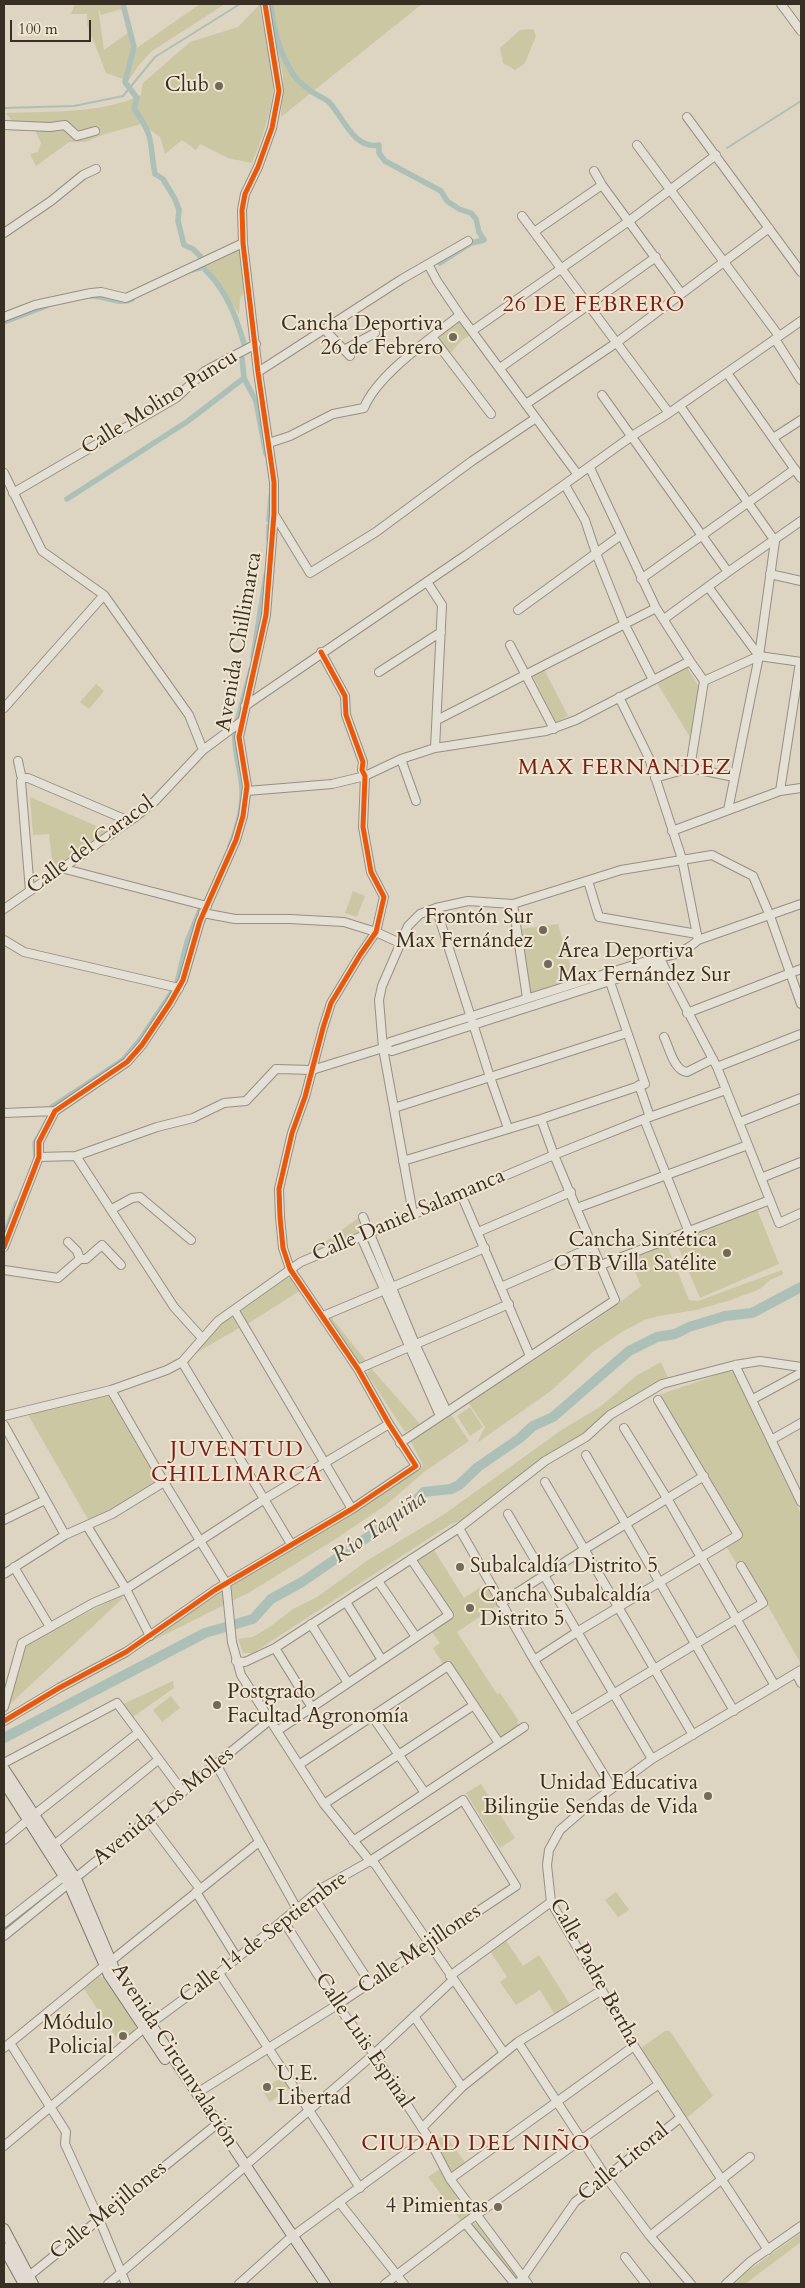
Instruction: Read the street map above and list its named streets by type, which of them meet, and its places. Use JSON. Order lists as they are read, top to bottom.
{
  "streets": {
    "main road": ["Avenida Circunvalación"],
    "street": [
      "Calle Molino Puncu",
      "Avenida Chillimarca",
      "Calle del Caracol",
      "Calle Daniel Salamanca",
      "Avenida Los Molles",
      "Calle 14 de Septiembre",
      "Calle Mejillones",
      "Calle Padre Bertha",
      "Calle Luis Espinal",
      "Calle Litoral"
    ]
  },
  "crossings": [
    ["Calle Molino Puncu", "Avenida Chillimarca"],
    ["Avenida Chillimarca", "Calle del Caracol"],
    ["Avenida Los Molles", "Avenida Circunvalación"],
    ["Calle 14 de Septiembre", "Calle Mejillones"],
    ["Calle 14 de Septiembre", "Calle Luis Espinal"],
    ["Calle 14 de Septiembre", "Avenida Circunvalación"],
    ["Calle Mejillones", "Calle Luis Espinal"],
    ["Calle Mejillones", "Avenida Circunvalación"],
    ["Calle Padre Bertha", "Calle Litoral"],
    ["Calle Luis Espinal", "Calle Litoral"]
  ],
  "districts": [
    "26 DE FEBRERO",
    "MAX FERNANDEZ",
    "JUVENTUD CHILLIMARCA",
    "CIUDAD DEL NIÑO"
  ],
  "water": ["Río Taquiña"],
  "places": [
    "Club",
    "Cancha Deportiva 26 de Febrero",
    "Frontón Sur Max Fernández",
    "Área Deportiva Max Fernández Sur",
    "Cancha Sintética OTB Villa Satélite",
    "Subalcaldía Distrito 5",
    "Cancha Subalcaldía Distrito 5",
    "Postgrado Facultad Agronomía",
    "Unidad Educativa Bilingüe Sendas de Vida",
    "Módulo Policial",
    "U.E. Libertad",
    "4 Pimientas"
  ],
  "scale_bar": "100 m"
}
